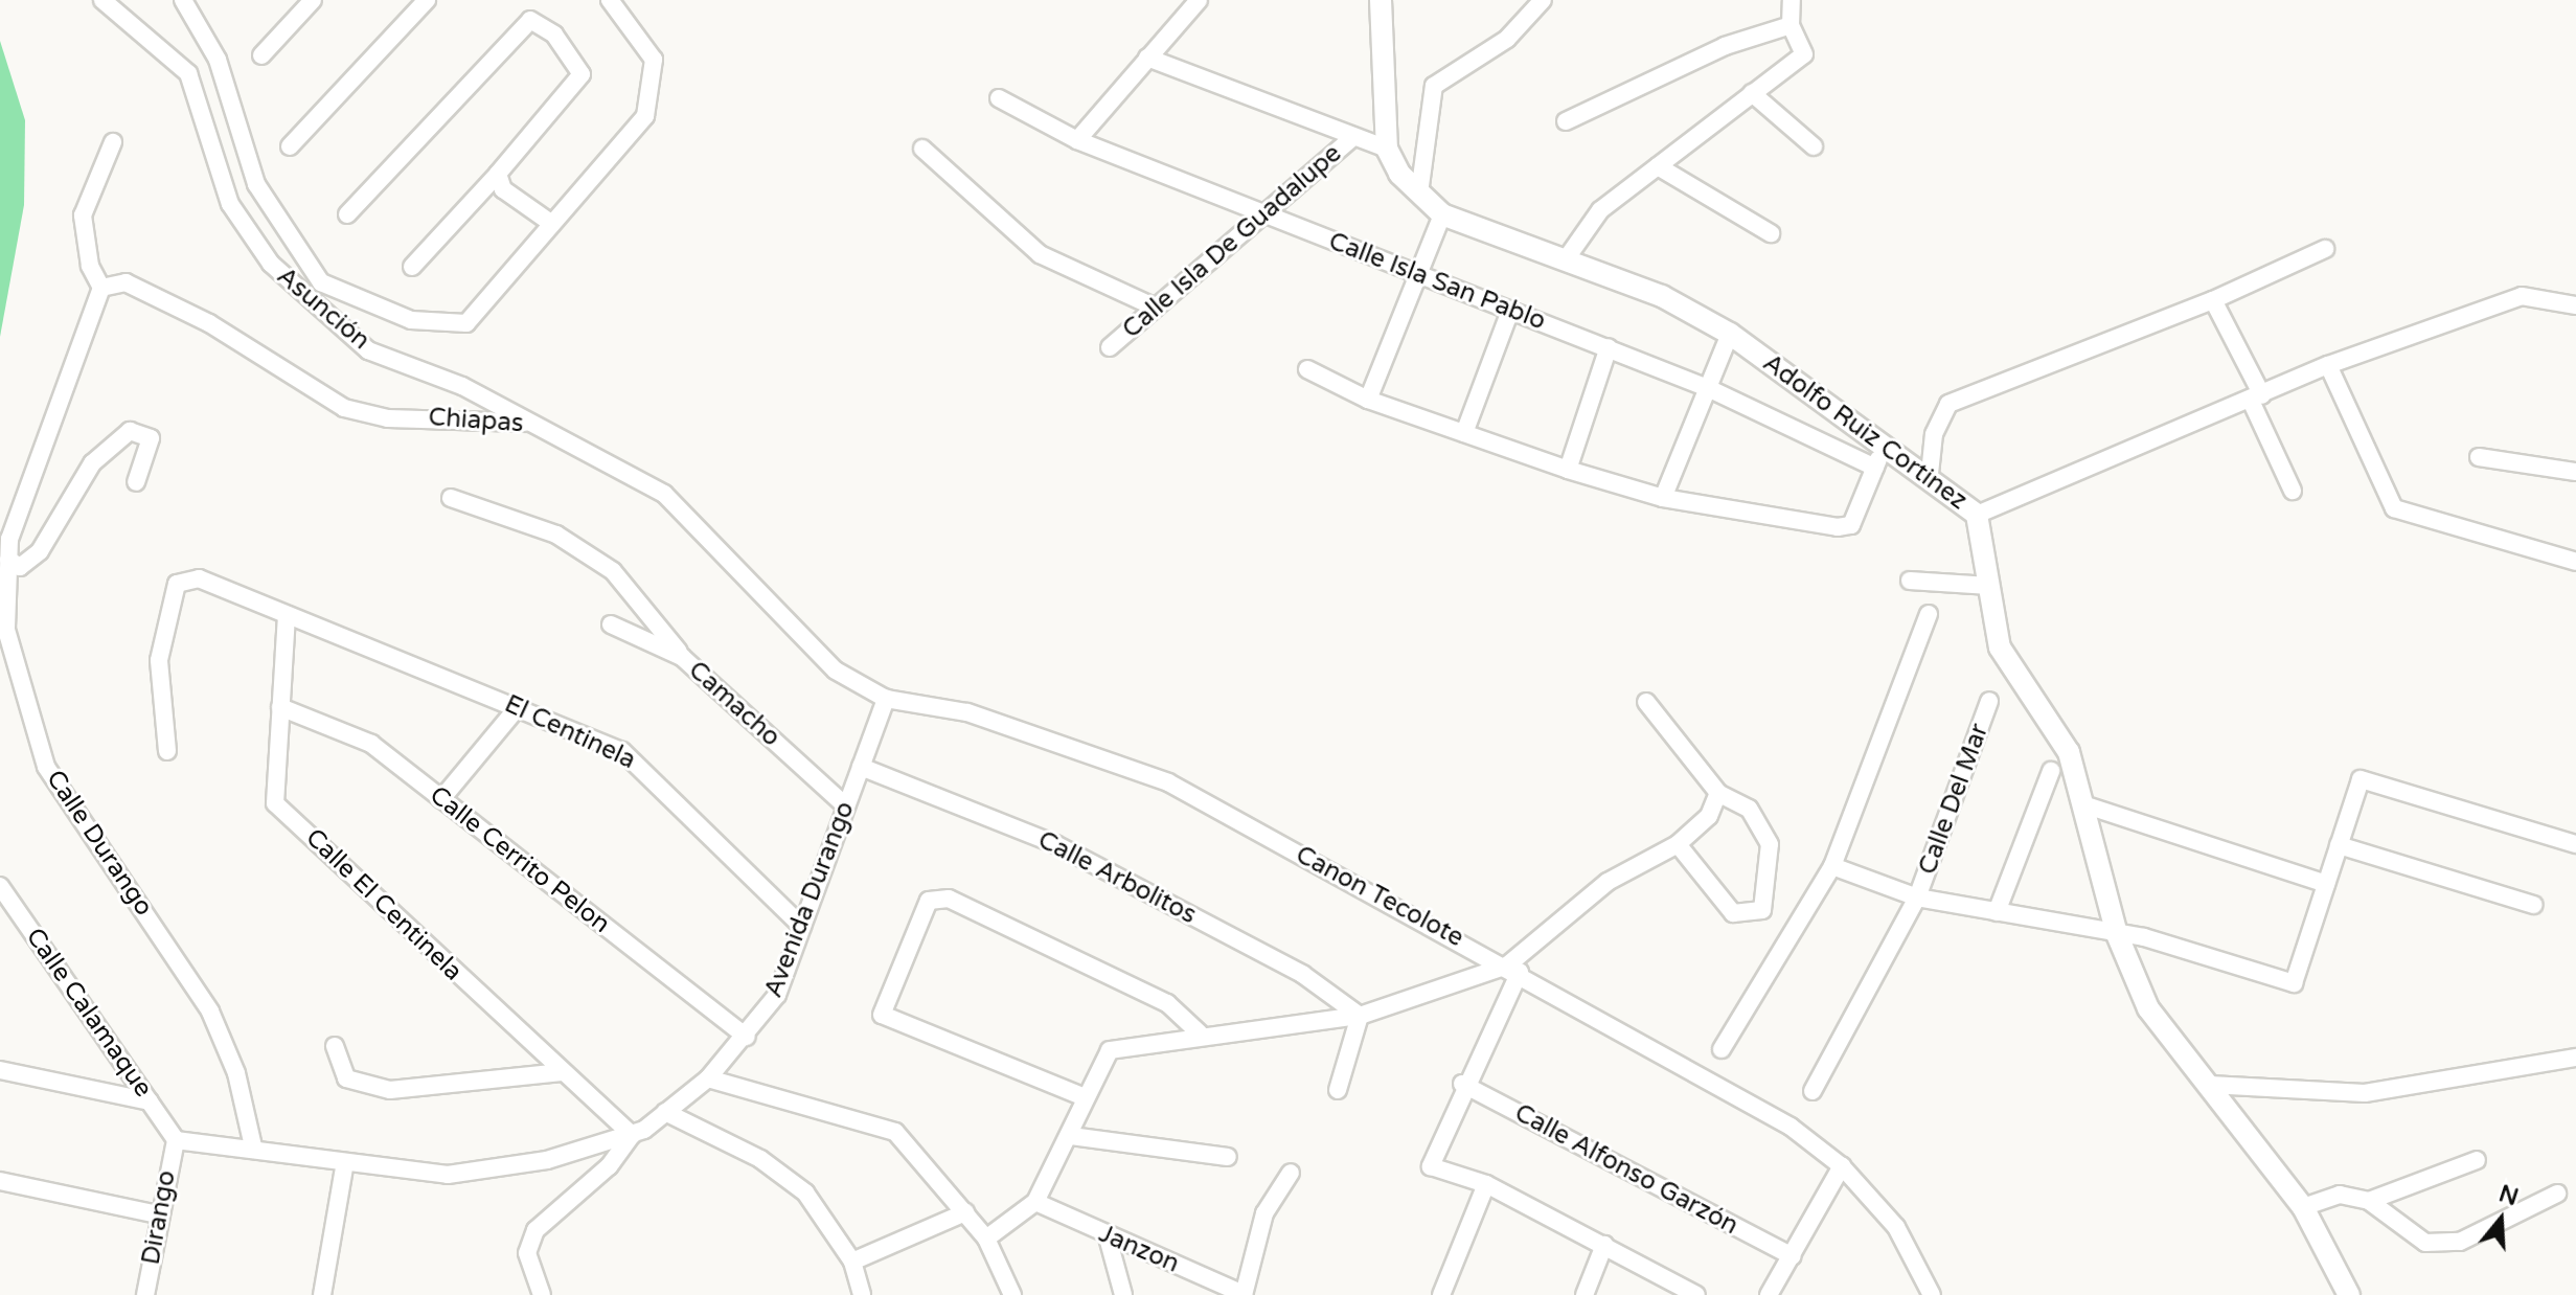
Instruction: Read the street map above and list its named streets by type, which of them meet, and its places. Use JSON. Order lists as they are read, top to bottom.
{
  "streets": {
    "main road": ["Adolfo Ruiz Cortinez"],
    "street": [
      "Calle Isla De Guadalupe",
      "Calle Isla San Pablo",
      "Asunción",
      "Chiapas",
      "Camacho",
      "El Centinela",
      "Calle Del Mar",
      "Calle Durango",
      "Calle Cerrito Pelon",
      "Calle Arbolitos",
      "Canon Tecolote",
      "Avenida Durango",
      "Calle El Centinela",
      "Calle Calamaque",
      "Calle Alfonso Garzón",
      "Dirango",
      "Janzon"
    ]
  },
  "crossings": [
    ["Calle Isla De Guadalupe", "Calle Isla San Pablo"],
    ["Asunción", "Chiapas"],
    ["Chiapas", "Calle Durango"],
    ["Chiapas", "Canon Tecolote"],
    ["Chiapas", "Avenida Durango"],
    ["Camacho", "Avenida Durango"],
    ["El Centinela", "Avenida Durango"],
    ["El Centinela", "Calle El Centinela"],
    ["Calle Durango", "Avenida Durango"],
    ["Calle Cerrito Pelon", "Avenida Durango"],
    ["Calle Cerrito Pelon", "Calle El Centinela"],
    ["Calle Arbolitos", "Avenida Durango"],
    ["Canon Tecolote", "Avenida Durango"],
    ["Avenida Durango", "Calle El Centinela"],
    ["Avenida Durango", "Calle Calamaque"],
    ["Avenida Durango", "Dirango"],
    ["Calle Calamaque", "Dirango"]
  ],
  "north": "top"
}
